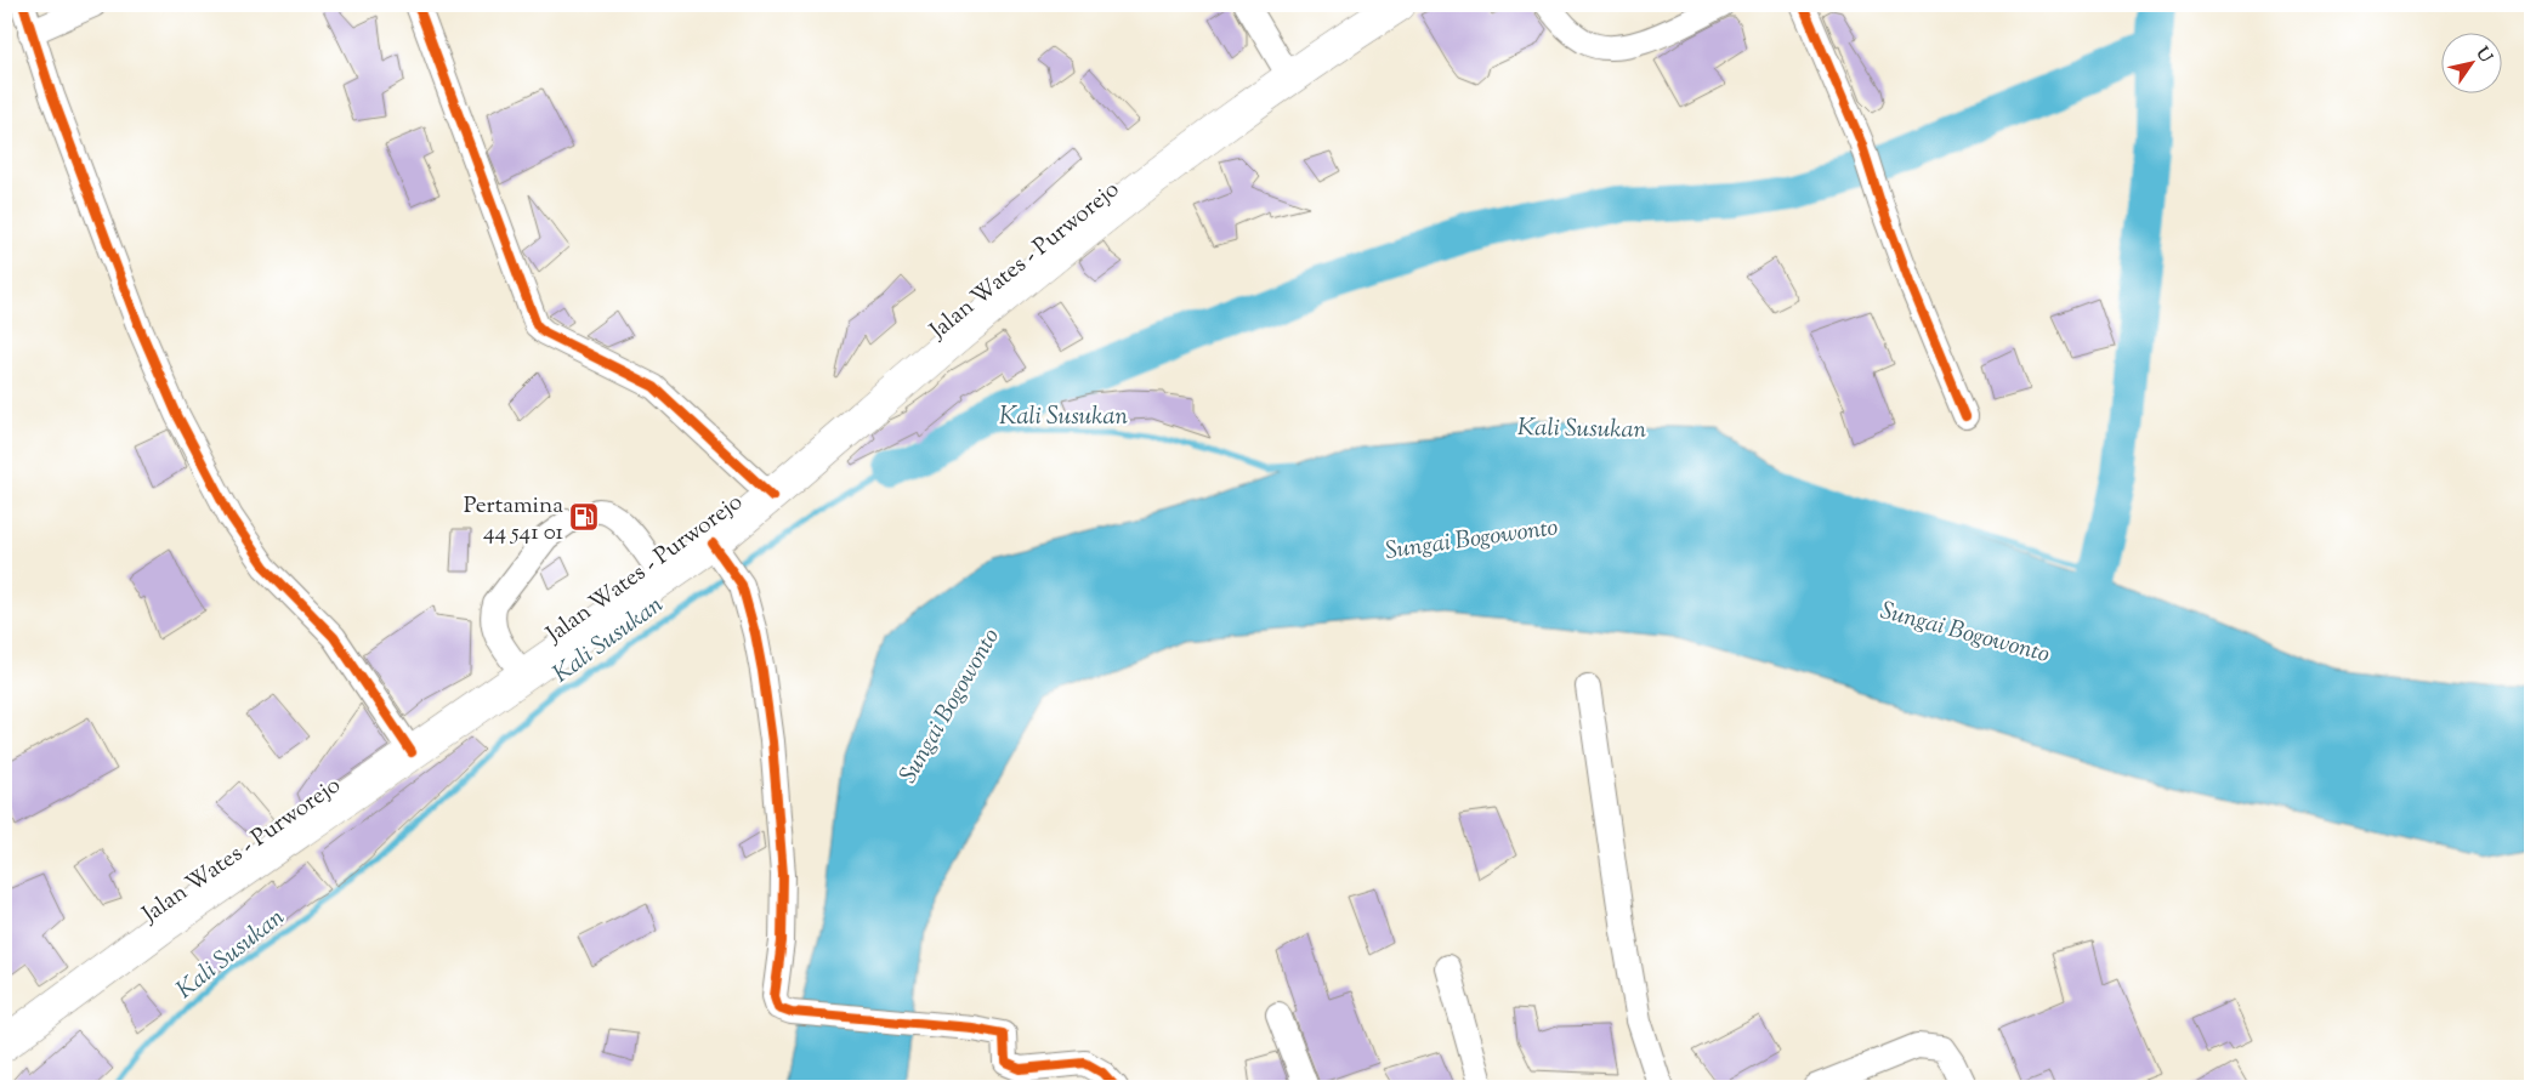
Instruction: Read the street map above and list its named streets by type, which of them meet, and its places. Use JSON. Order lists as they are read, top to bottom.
{
  "streets": {
    "highway": ["Jalan Wates - Purworejo"]
  },
  "water": ["Kali Susukan", "Sungai Bogowonto"],
  "places": {
    "fuel station": ["Pertamina 44 541 01"]
  },
  "north": "top right"
}
